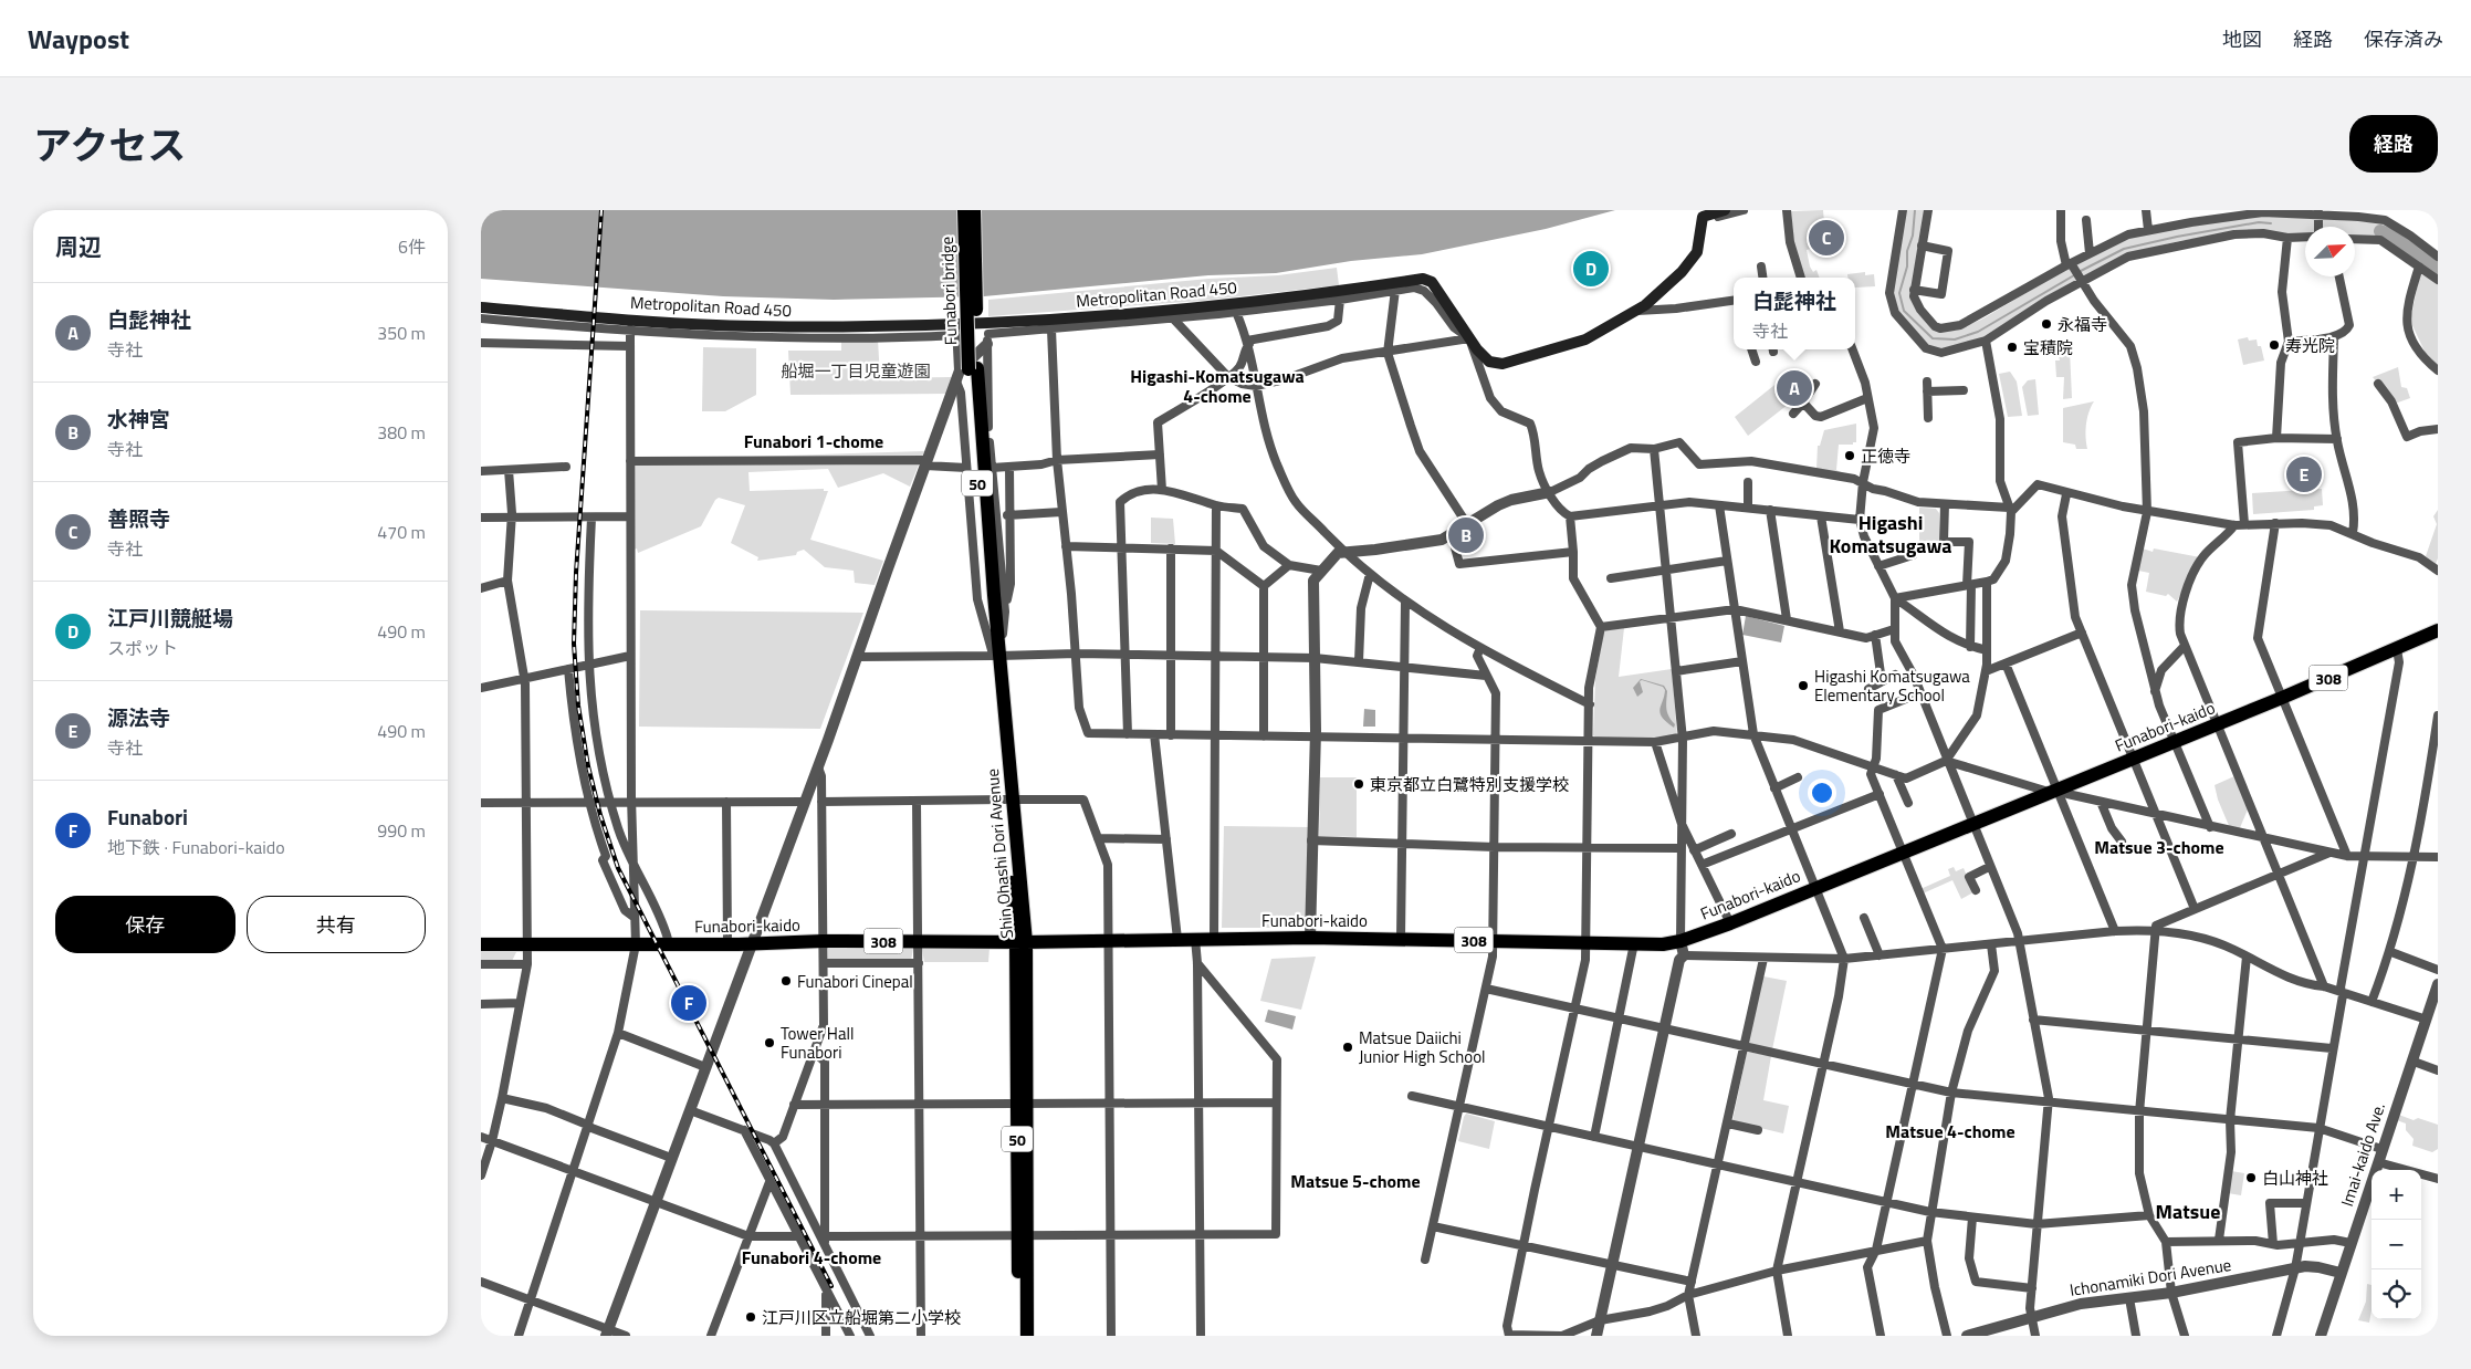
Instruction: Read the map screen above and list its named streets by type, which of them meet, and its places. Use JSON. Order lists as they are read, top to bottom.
{
  "streets": {
    "main road": [
      "Funabori bridge",
      "Metropolitan Road 450",
      "50",
      "308",
      "Funabori-kaido",
      "Shin Ohashi Dori Avenue"
    ],
    "street": ["Imai-kaido Ave.", "Ichonamiki Dori Avenue"]
  },
  "crossings": [
    ["Funabori bridge", "Shin Ohashi Dori Avenue"],
    ["Funabori-kaido", "Shin Ohashi Dori Avenue"],
    ["Imai-kaido Ave.", "Ichonamiki Dori Avenue"]
  ],
  "districts": [
    "Higashi-Komatsugawa 4-chome",
    "Funabori 1-chome",
    "Higashi Komatsugawa",
    "Matsue 3-chome",
    "Matsue 4-chome",
    "Matsue 5-chome",
    "Matsue",
    "Funabori 4-chome"
  ],
  "parks": ["船堀一丁目児童遊園"],
  "places": [
    "永福寺",
    "寿光院",
    "宝積院",
    "正徳寺",
    "Higashi Komatsugawa Elementary School",
    "東京都立白鷺特別支援学校",
    "Funabori Cinepal",
    "Tower Hall Funabori",
    "Matsue Daiichi Junior High School",
    "白山神社",
    "江戸川区立船堀第二小学校"
  ],
  "north": "top right",
  "page": {
    "header": "Waypost",
    "nav": ["地図", "経路", "保存済み"],
    "title": "アクセス",
    "buttons": [
      "経路",
      ["保存", "共有"]
    ],
    "heading": ["周辺", "6件"],
    "pins": [
      "C",
      "D",
      "A",
      "E",
      "B",
      "F"
    ],
    "popup": ["白髭神社", "寺社"],
    "list": [
      {
        "mark": "A",
        "name": "白髭神社",
        "note": "寺社",
        "value": "350 m"
      },
      {
        "mark": "B",
        "name": "水神宮",
        "note": "寺社",
        "value": "380 m"
      },
      {
        "mark": "C",
        "name": "善照寺",
        "note": "寺社",
        "value": "470 m"
      },
      {
        "mark": "D",
        "name": "江戸川競艇場",
        "note": "スポット",
        "value": "490 m"
      },
      {
        "mark": "E",
        "name": "源法寺",
        "note": "寺社",
        "value": "490 m"
      },
      {
        "mark": "F",
        "name": "Funabori",
        "note": "地下鉄 · Funabori-kaido",
        "value": "990 m"
      }
    ],
    "map_buttons": ["+", "−"]
  }
}
